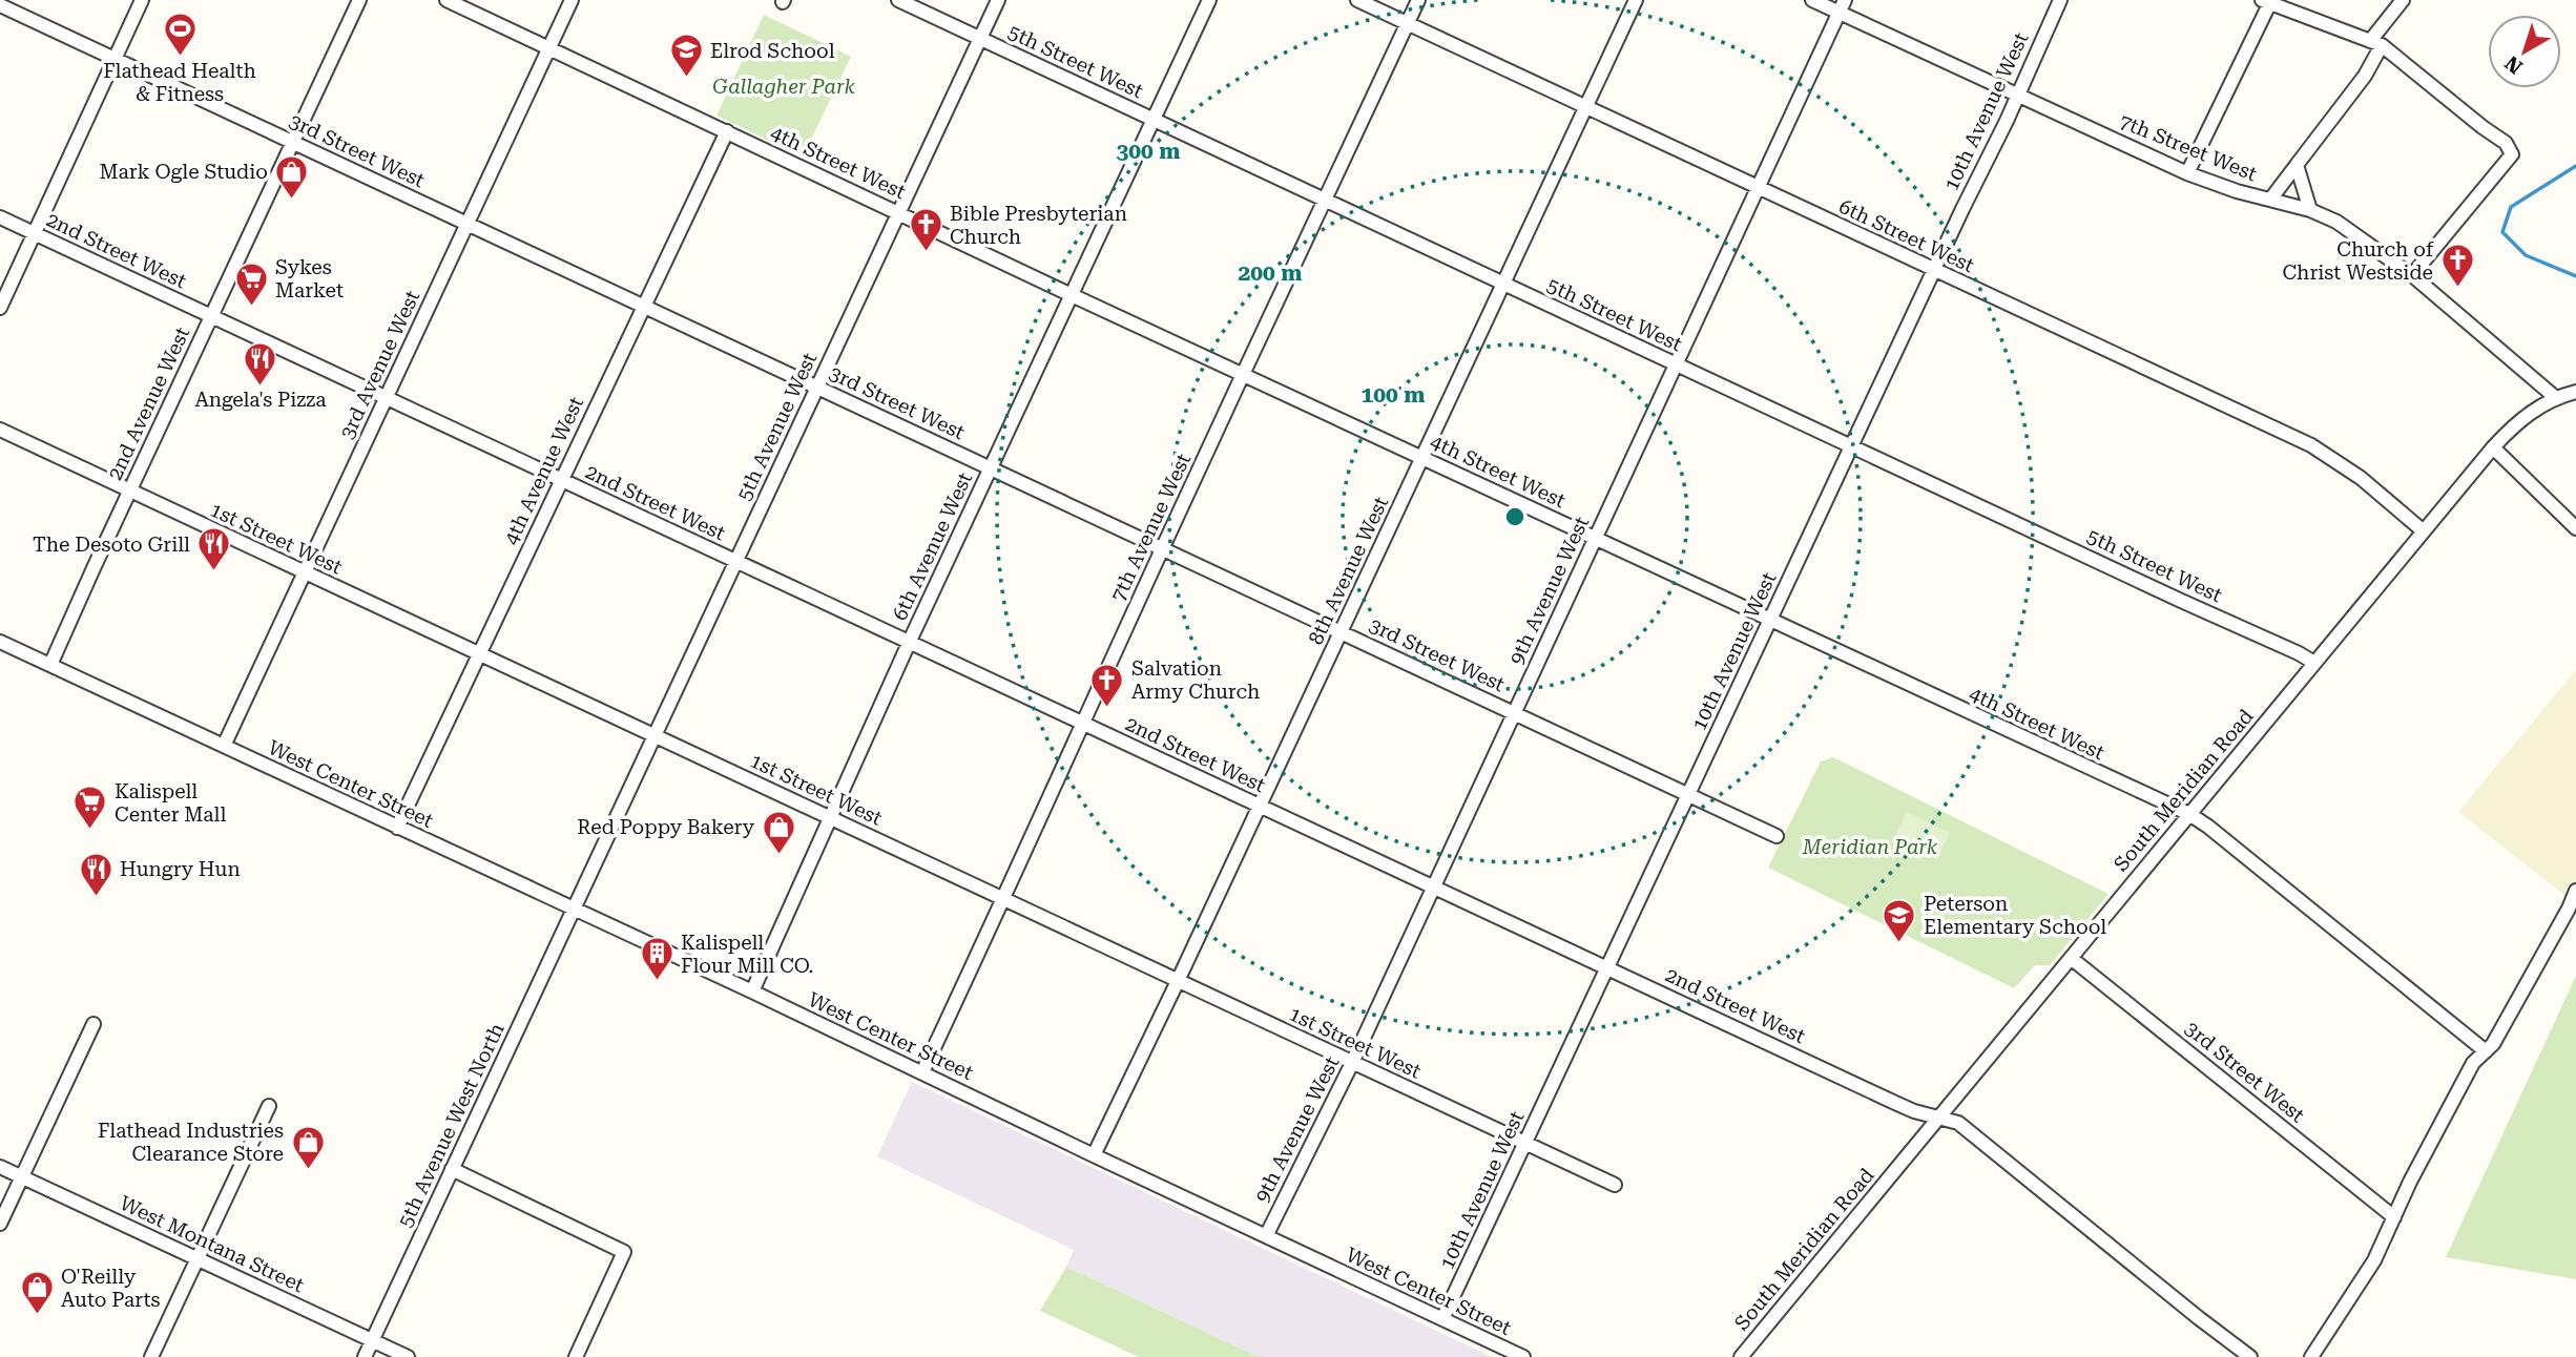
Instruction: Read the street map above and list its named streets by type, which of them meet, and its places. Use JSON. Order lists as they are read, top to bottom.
{
  "streets": {
    "street": [
      "5th Street West",
      "10th Avenue West",
      "7th Street West",
      "3rd Street West",
      "4th Street West",
      "6th Street West",
      "2nd Street West",
      "3rd Avenue West",
      "2nd Avenue West",
      "5th Avenue West",
      "4th Avenue West",
      "7th Avenue West",
      "1st Street West",
      "6th Avenue West",
      "8th Avenue West",
      "9th Avenue West",
      "West Center Street",
      "South Meridian Road",
      "5th Avenue West North",
      "West Montana Street"
    ]
  },
  "crossings": [
    ["5th Street West", "10th Avenue West"],
    ["5th Street West", "5th Avenue West"],
    ["5th Street West", "7th Avenue West"],
    ["5th Street West", "6th Avenue West"],
    ["5th Street West", "8th Avenue West"],
    ["5th Street West", "9th Avenue West"],
    ["5th Street West", "South Meridian Road"],
    ["10th Avenue West", "7th Street West"],
    ["10th Avenue West", "3rd Street West"],
    ["10th Avenue West", "4th Street West"],
    ["10th Avenue West", "6th Street West"],
    ["10th Avenue West", "2nd Street West"],
    ["10th Avenue West", "1st Street West"],
    ["10th Avenue West", "West Center Street"],
    ["7th Street West", "9th Avenue West"],
    ["7th Street West", "South Meridian Road"],
    ["3rd Street West", "3rd Avenue West"],
    ["3rd Street West", "2nd Avenue West"],
    ["3rd Street West", "5th Avenue West"],
    ["3rd Street West", "4th Avenue West"],
    ["3rd Street West", "7th Avenue West"],
    ["3rd Street West", "6th Avenue West"],
    ["3rd Street West", "8th Avenue West"],
    ["3rd Street West", "9th Avenue West"],
    ["3rd Street West", "South Meridian Road"],
    ["4th Street West", "3rd Avenue West"],
    ["4th Street West", "5th Avenue West"],
    ["4th Street West", "4th Avenue West"],
    ["4th Street West", "7th Avenue West"],
    ["4th Street West", "6th Avenue West"],
    ["4th Street West", "8th Avenue West"],
    ["4th Street West", "9th Avenue West"],
    ["4th Street West", "South Meridian Road"],
    ["6th Street West", "7th Avenue West"],
    ["6th Street West", "8th Avenue West"],
    ["6th Street West", "9th Avenue West"],
    ["6th Street West", "South Meridian Road"],
    ["2nd Street West", "3rd Avenue West"],
    ["2nd Street West", "2nd Avenue West"],
    ["2nd Street West", "5th Avenue West"],
    ["2nd Street West", "4th Avenue West"],
    ["2nd Street West", "7th Avenue West"],
    ["2nd Street West", "6th Avenue West"],
    ["2nd Street West", "8th Avenue West"],
    ["2nd Street West", "9th Avenue West"],
    ["2nd Street West", "South Meridian Road"],
    ["3rd Avenue West", "1st Street West"],
    ["3rd Avenue West", "West Center Street"],
    ["2nd Avenue West", "1st Street West"],
    ["2nd Avenue West", "West Center Street"],
    ["5th Avenue West", "1st Street West"],
    ["5th Avenue West", "West Center Street"],
    ["5th Avenue West", "5th Avenue West North"],
    ["4th Avenue West", "1st Street West"],
    ["4th Avenue West", "West Center Street"],
    ["7th Avenue West", "1st Street West"],
    ["7th Avenue West", "West Center Street"],
    ["1st Street West", "6th Avenue West"],
    ["1st Street West", "8th Avenue West"],
    ["1st Street West", "9th Avenue West"],
    ["6th Avenue West", "West Center Street"],
    ["8th Avenue West", "West Center Street"],
    ["9th Avenue West", "West Center Street"],
    ["West Center Street", "5th Avenue West North"],
    ["5th Avenue West North", "West Montana Street"]
  ],
  "parks": ["Gallagher Park", "Meridian Park"],
  "places": {
    "sports": ["Flathead Health & Fitness"],
    "school or university": ["Elrod School", "Peterson Elementary School"],
    "shop": [
      "Mark Ogle Studio",
      "Red Poppy Bakery",
      "Flathead Industries Clearance Store",
      "O'Reilly Auto Parts"
    ],
    "church": ["Bible Presbyterian Church", "Church of Christ Westside", "Salvation Army Church"],
    "supermarket": ["Sykes Market", "Kalispell Center Mall"],
    "restaurant": ["Angela's Pizza", "The Desoto Grill", "Hungry Hun"],
    "building": ["Kalispell Flour Mill CO."]
  },
  "north": "bottom left",
  "rings": ["300 m", "200 m", "100 m"]
}
